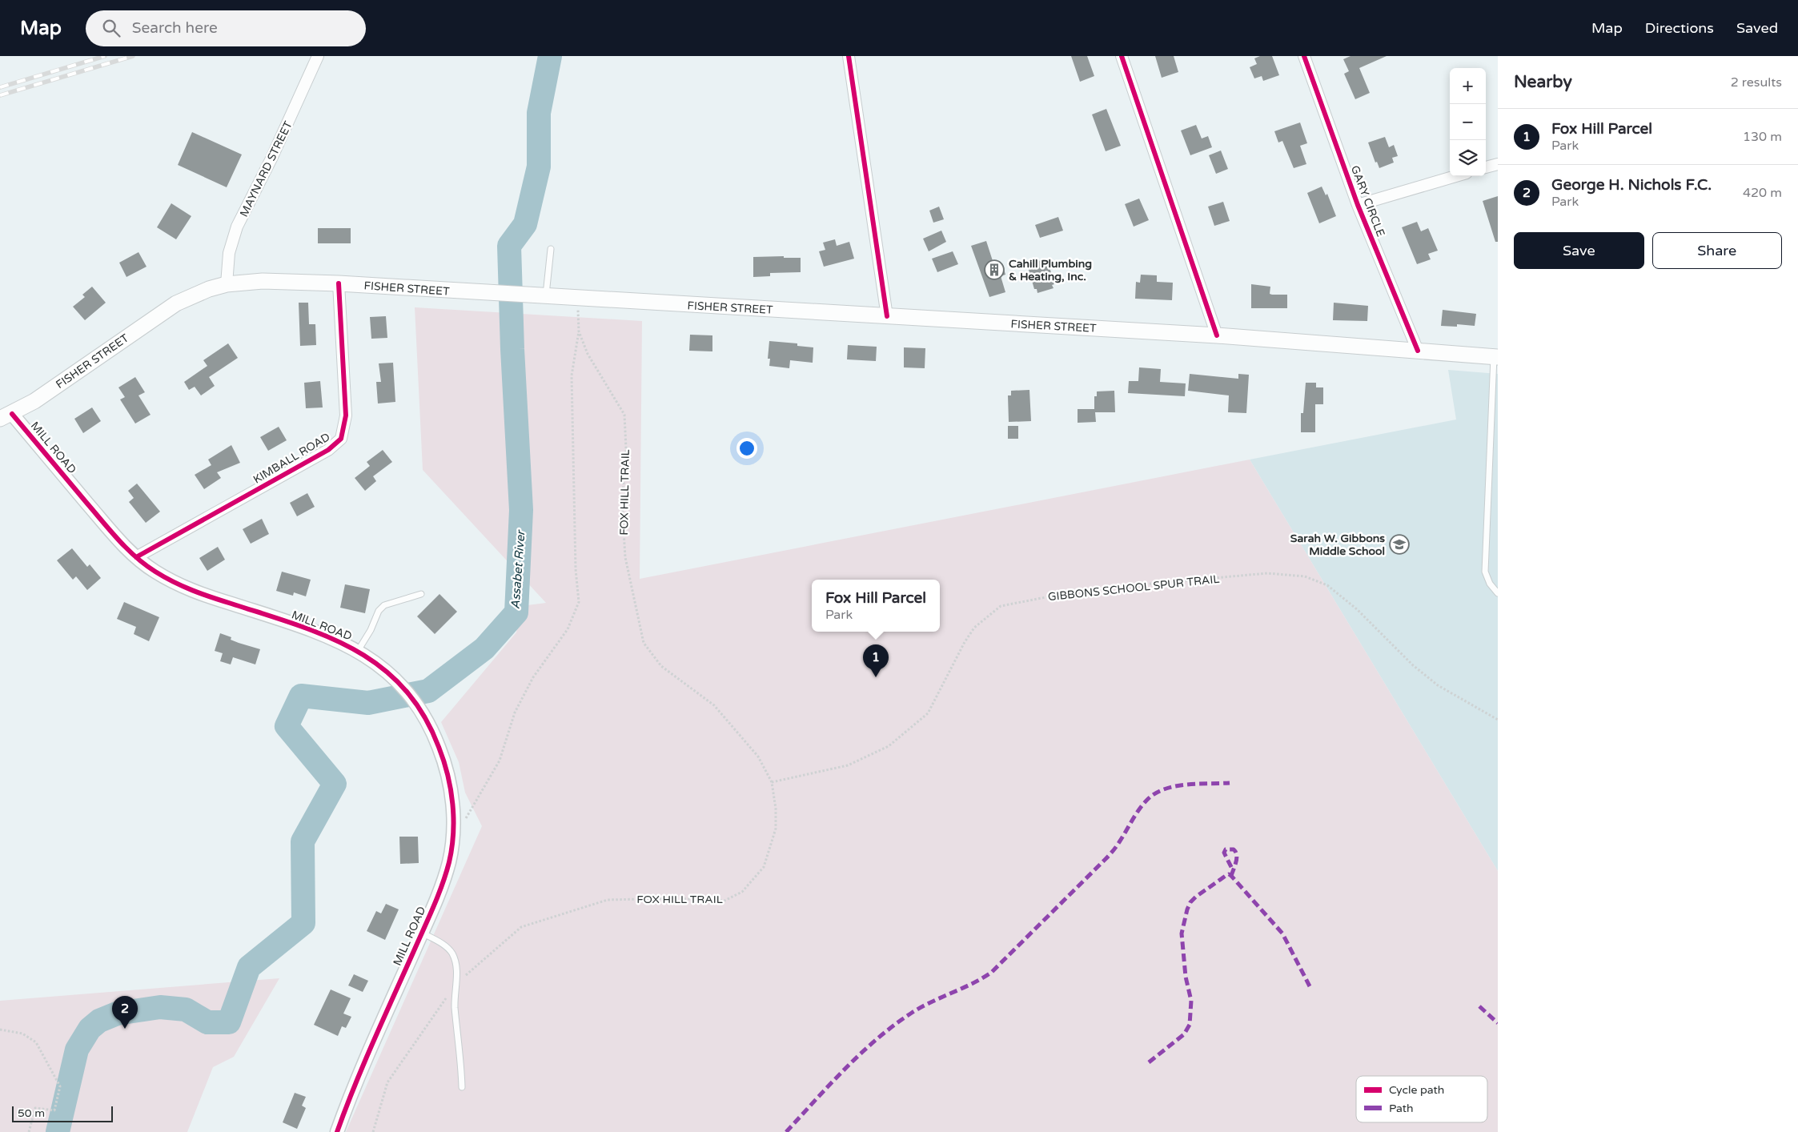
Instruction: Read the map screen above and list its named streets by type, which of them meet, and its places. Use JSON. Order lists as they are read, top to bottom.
{
  "streets": {
    "main road": ["FISHER STREET"],
    "street": [
      "MAYNARD STREET",
      "GARY CIRCLE",
      "MILL ROAD",
      "KIMBALL ROAD"
    ],
    "path": ["FOX HILL TRAIL", "GIBBONS SCHOOL SPUR TRAIL"]
  },
  "crossings": [
    ["MAYNARD STREET", "FISHER STREET"],
    ["GARY CIRCLE", "FISHER STREET"],
    ["FISHER STREET", "MILL ROAD"],
    ["FISHER STREET", "KIMBALL ROAD"],
    ["FISHER STREET", "FOX HILL TRAIL"],
    ["MILL ROAD", "KIMBALL ROAD"],
    ["FOX HILL TRAIL", "GIBBONS SCHOOL SPUR TRAIL"]
  ],
  "water": ["Assabet River"],
  "places": {
    "building": ["Cahill Plumbing & Heating, Inc."],
    "school or university": ["Sarah W. Gibbons Middle School"]
  },
  "legend": ["Cycle path", "Path"],
  "scale_bar": "50 m",
  "page": {
    "header": "Map",
    "search": "Search here",
    "nav": ["Map", "Directions", "Saved"],
    "heading": ["Nearby", "2 results"],
    "map_buttons": ["+", "−"],
    "list": [
      {
        "mark": "1",
        "name": "Fox Hill Parcel",
        "note": "Park",
        "value": "130 m"
      },
      {
        "mark": "2",
        "name": "George H. Nichols F.C.",
        "note": "Park",
        "value": "420 m"
      }
    ],
    "buttons": ["Save", "Share"],
    "popup": ["Fox Hill Parcel", "Park"],
    "pins": ["1", "2"],
    "scale": "50 m"
  }
}
